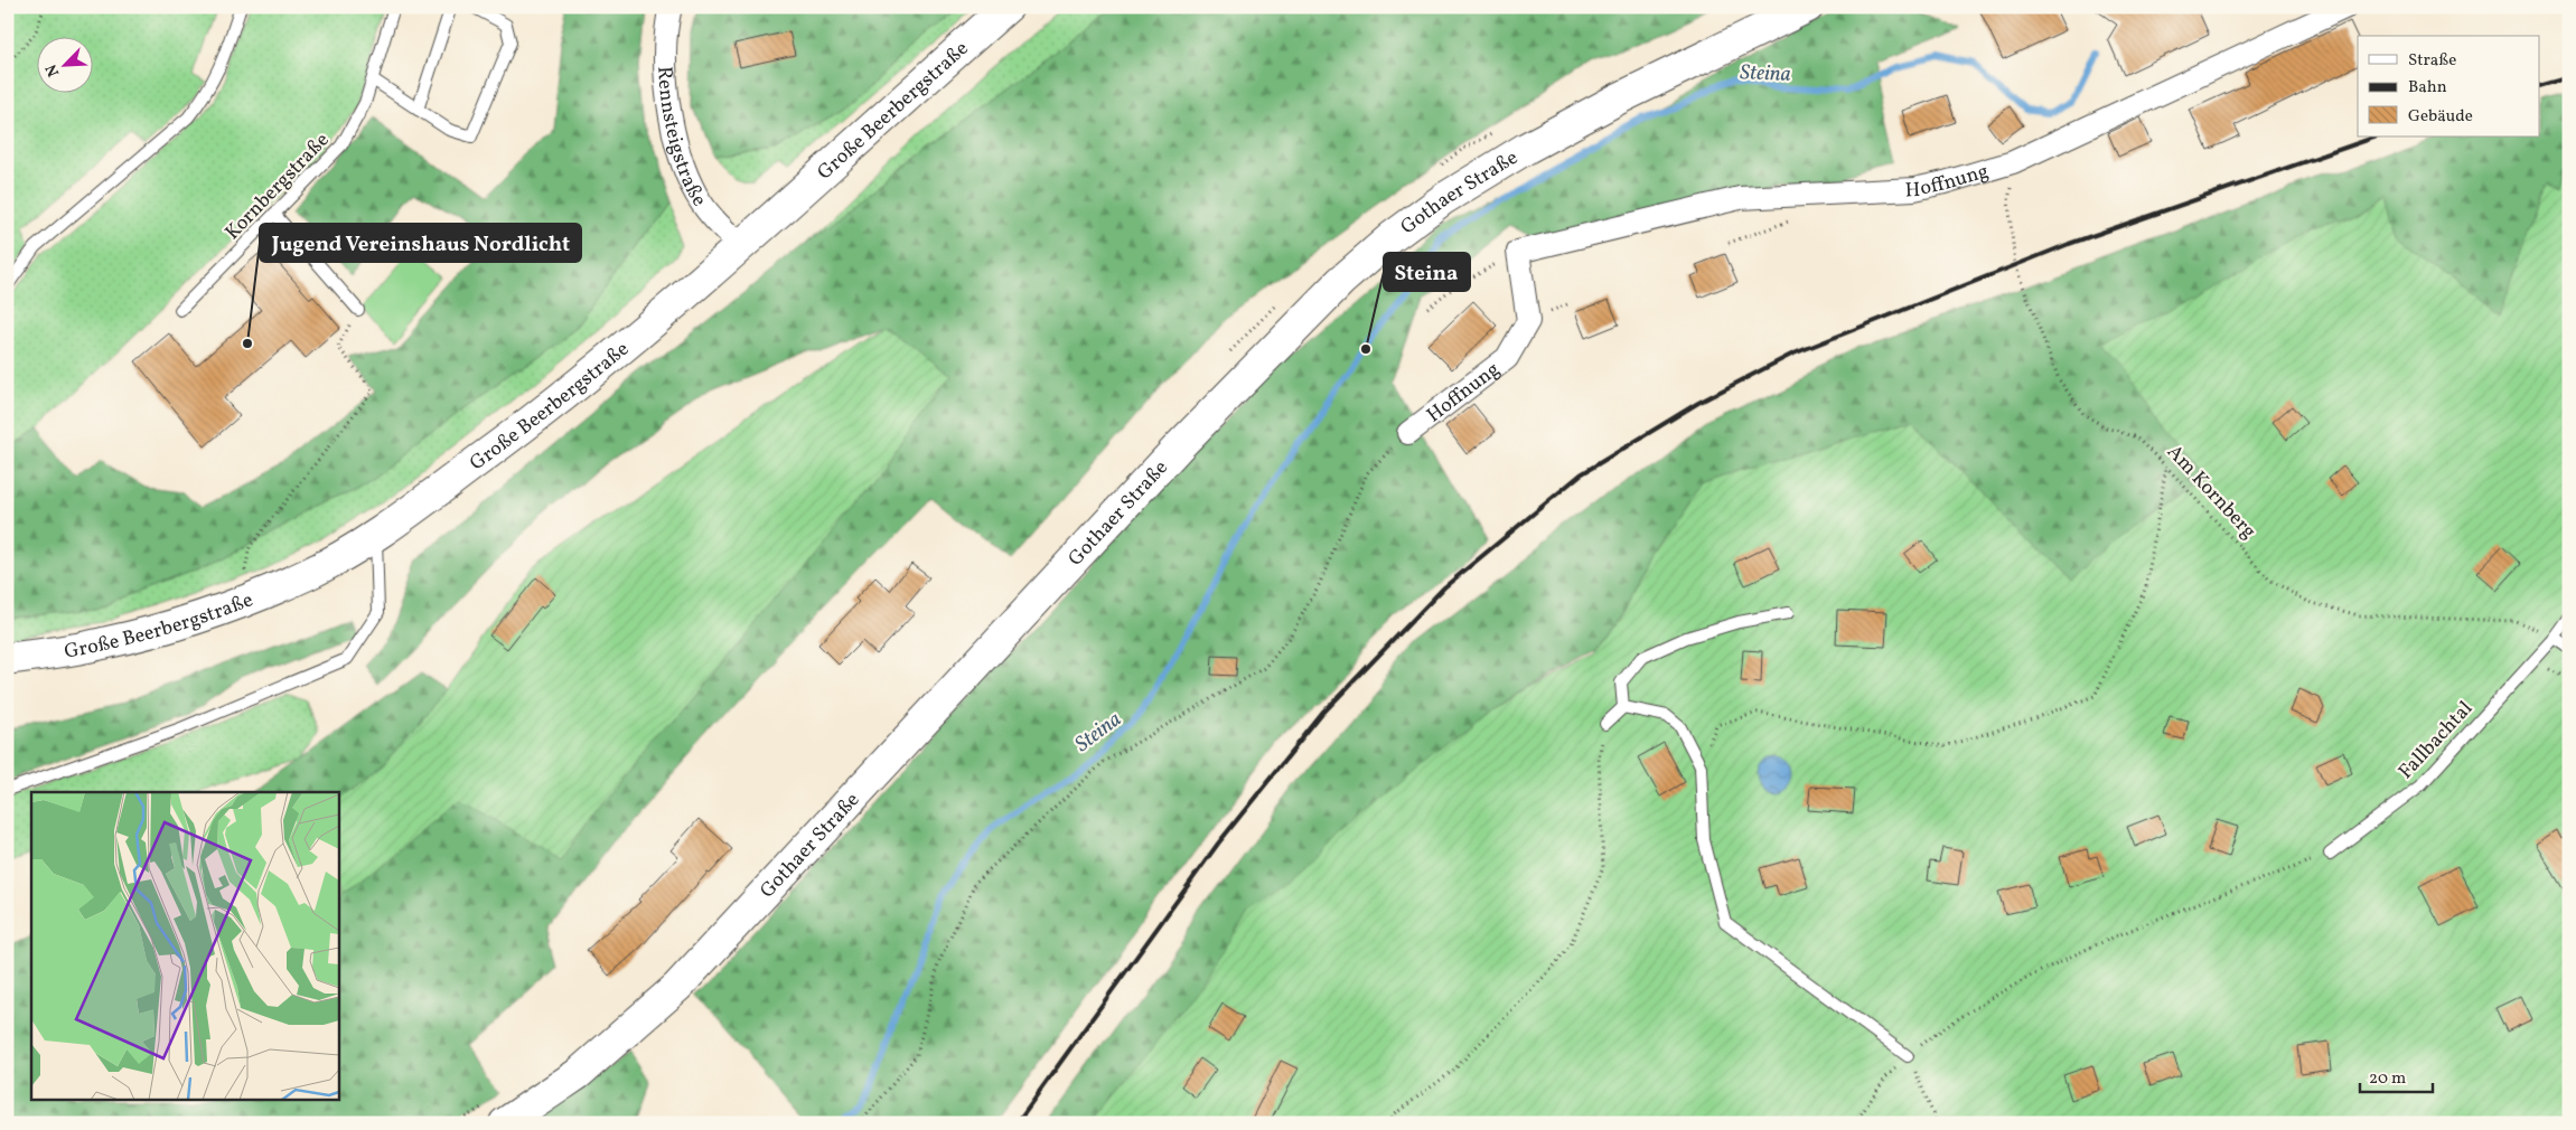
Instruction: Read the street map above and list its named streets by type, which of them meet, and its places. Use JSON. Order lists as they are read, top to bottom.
{
  "streets": {
    "main road": ["Große Beerbergstraße", "Gothaer Straße"],
    "street": ["Rennsteigstraße", "Hoffnung"],
    "lane": ["Kornbergstraße", "Fallbachtal"],
    "path": ["Am Kornberg"]
  },
  "crossings": [
    ["Große Beerbergstraße", "Rennsteigstraße"],
    ["Hoffnung", "Am Kornberg"],
    ["Am Kornberg", "Fallbachtal"]
  ],
  "water": ["Steina"],
  "places": ["Jugend Vereinshaus Nordlicht", "Steina"],
  "legend": ["Straße", "Bahn", "Gebäude"],
  "scale_bar": "20 m",
  "north": "bottom left"
}
